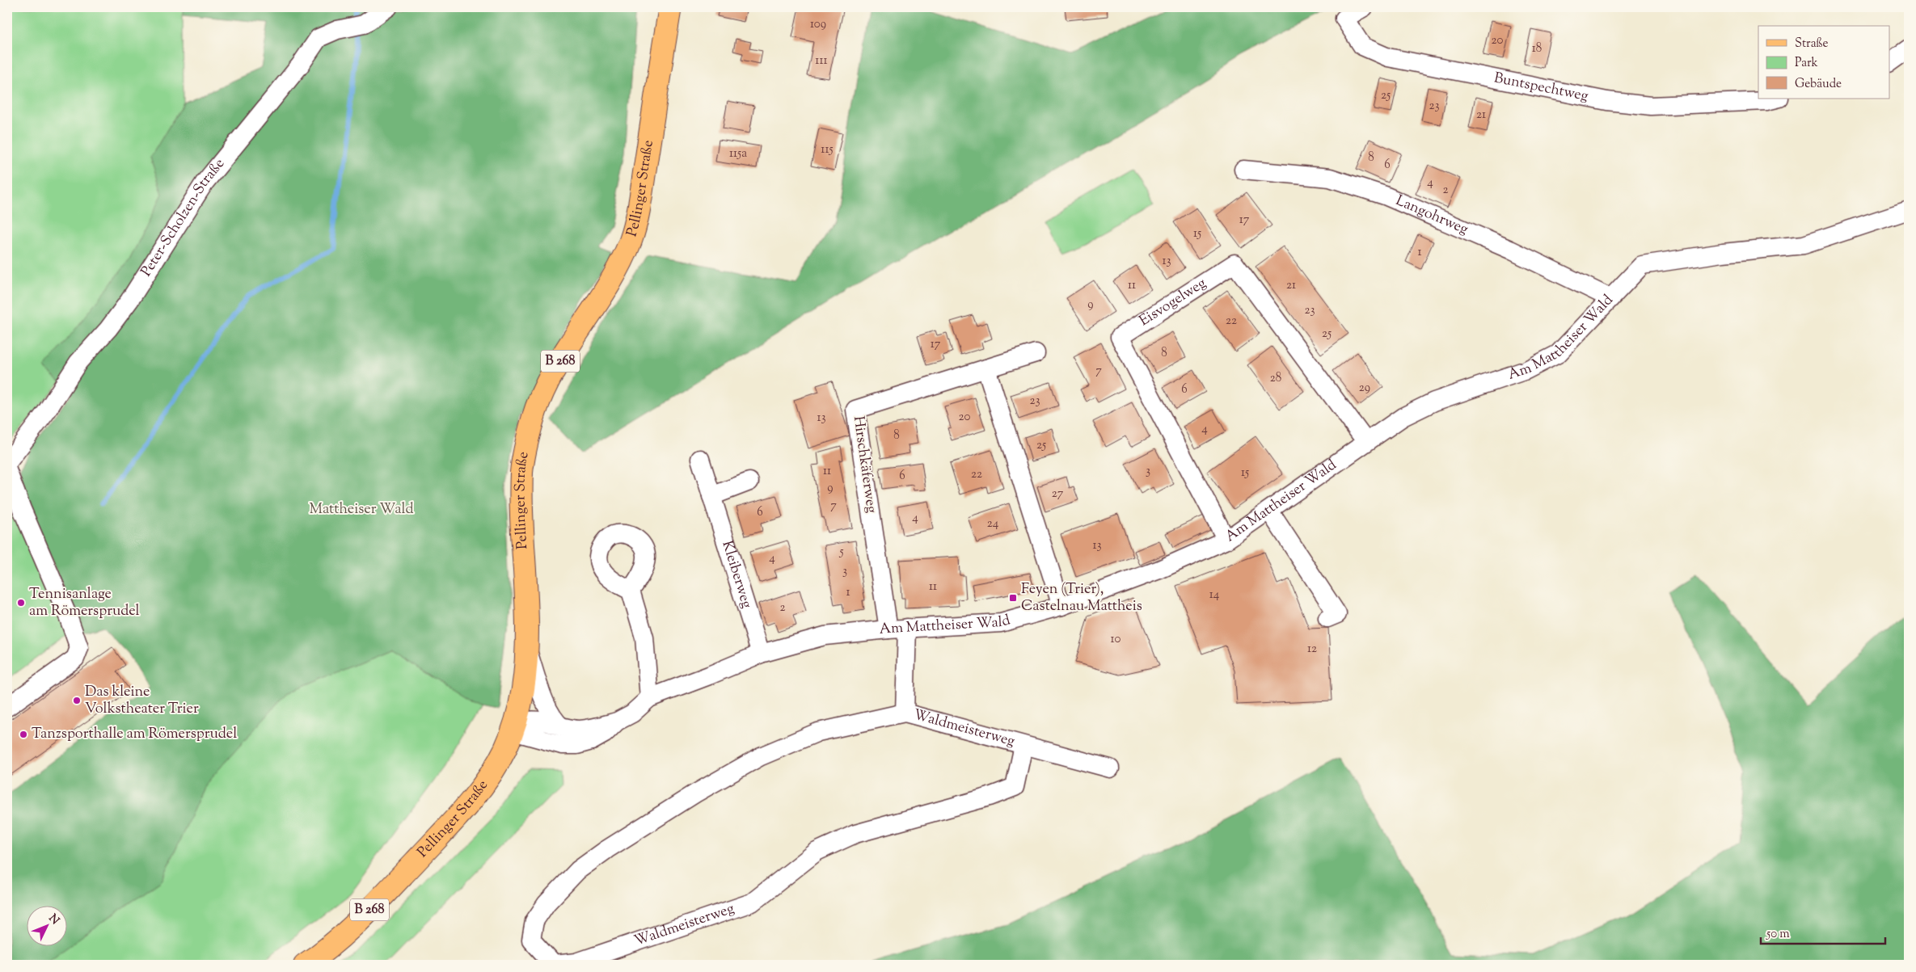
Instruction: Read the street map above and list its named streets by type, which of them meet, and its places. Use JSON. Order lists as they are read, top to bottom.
{
  "streets": {
    "main road": ["Pellinger Straße", "B 268"],
    "street": [
      "Buntspechtweg",
      "Langohrweg",
      "Peter-Scholzen-Straße",
      "Eisvogelweg",
      "Am Mattheiser Wald",
      "Hirschkäferweg",
      "Kleiberweg",
      "Waldmeisterweg"
    ]
  },
  "crossings": [
    ["Pellinger Straße", "Am Mattheiser Wald"],
    ["Langohrweg", "Am Mattheiser Wald"],
    ["Eisvogelweg", "Am Mattheiser Wald"],
    ["Am Mattheiser Wald", "Hirschkäferweg"],
    ["Am Mattheiser Wald", "Kleiberweg"],
    ["Am Mattheiser Wald", "Waldmeisterweg"]
  ],
  "parks": ["Mattheiser Wald"],
  "places": {
    "transit": ["Feyen (Trier), Castelnau Mattheis"],
    "other": ["Tennisanlage am Römersprudel", "Das kleine Volkstheater Trier", "Tanzsporthalle am Römersprudel"]
  },
  "house_numbers": [
    "109",
    "20",
    "18",
    "111",
    "25",
    "23",
    "21",
    "115",
    "115a",
    "8",
    "6",
    "4",
    "2",
    "17",
    "15",
    "1",
    "13",
    "11",
    "21",
    "9",
    "23",
    "22",
    "25",
    "17",
    "8",
    "7",
    "28",
    "29",
    "6",
    "23",
    "20",
    "13",
    "4",
    "8",
    "25",
    "11",
    "3",
    "15",
    "22",
    "6",
    "9",
    "27",
    "7",
    "6",
    "4",
    "24",
    "13",
    "5",
    "4",
    "3",
    "11",
    "1",
    "14",
    "2",
    "10",
    "12"
  ],
  "legend": ["Straße", "Park", "Gebäude"],
  "scale_bar": "50 m",
  "north": "top right"
}
